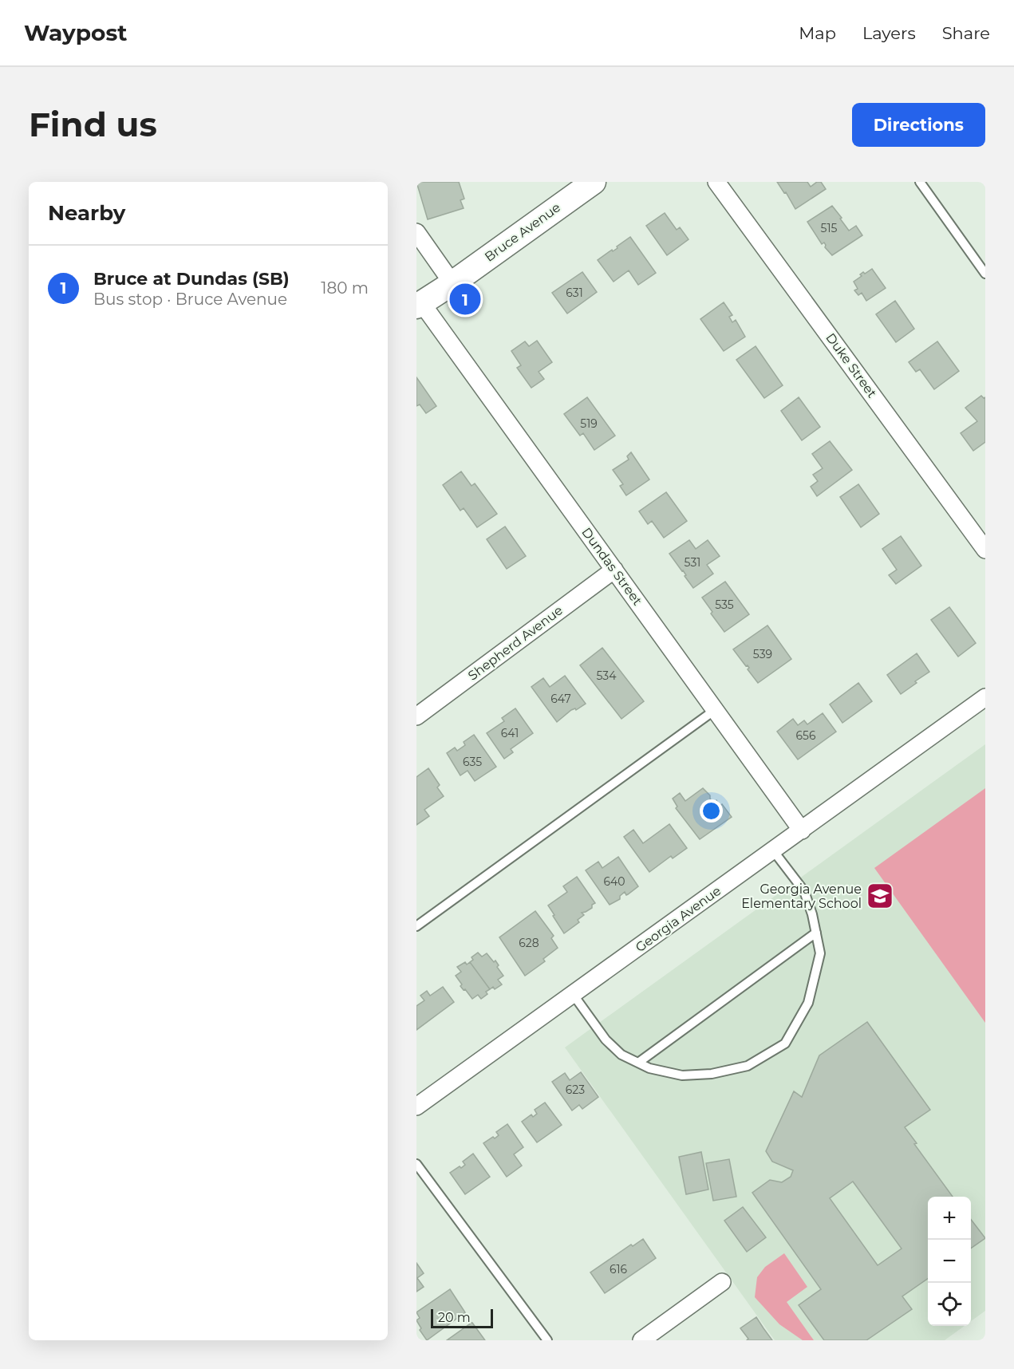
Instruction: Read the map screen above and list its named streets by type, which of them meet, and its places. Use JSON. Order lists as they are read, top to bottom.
{
  "streets": {
    "street": [
      "Bruce Avenue",
      "Duke Street",
      "Dundas Street",
      "Shepherd Avenue",
      "Georgia Avenue"
    ]
  },
  "crossings": [
    ["Bruce Avenue", "Dundas Street"],
    ["Dundas Street", "Shepherd Avenue"],
    ["Dundas Street", "Georgia Avenue"]
  ],
  "places": {
    "school or university": ["Georgia Avenue Elementary School"]
  },
  "house_numbers": [
    "515",
    "631",
    "519",
    "531",
    "535",
    "539",
    "534",
    "647",
    "641",
    "656",
    "635",
    "640",
    "628",
    "623",
    "616"
  ],
  "scale_bar": "20 m",
  "page": {
    "header": "Waypost",
    "nav": ["Map", "Layers", "Share"],
    "buttons": "Directions",
    "title": "Find us",
    "heading": "Nearby",
    "list": [
      {
        "mark": "1",
        "name": "Bruce at Dundas (SB)",
        "note": "Bus stop · Bruce Avenue",
        "value": "180 m"
      }
    ],
    "pins": "1",
    "map_buttons": ["+", "−"],
    "scale": "20 m"
  }
}
